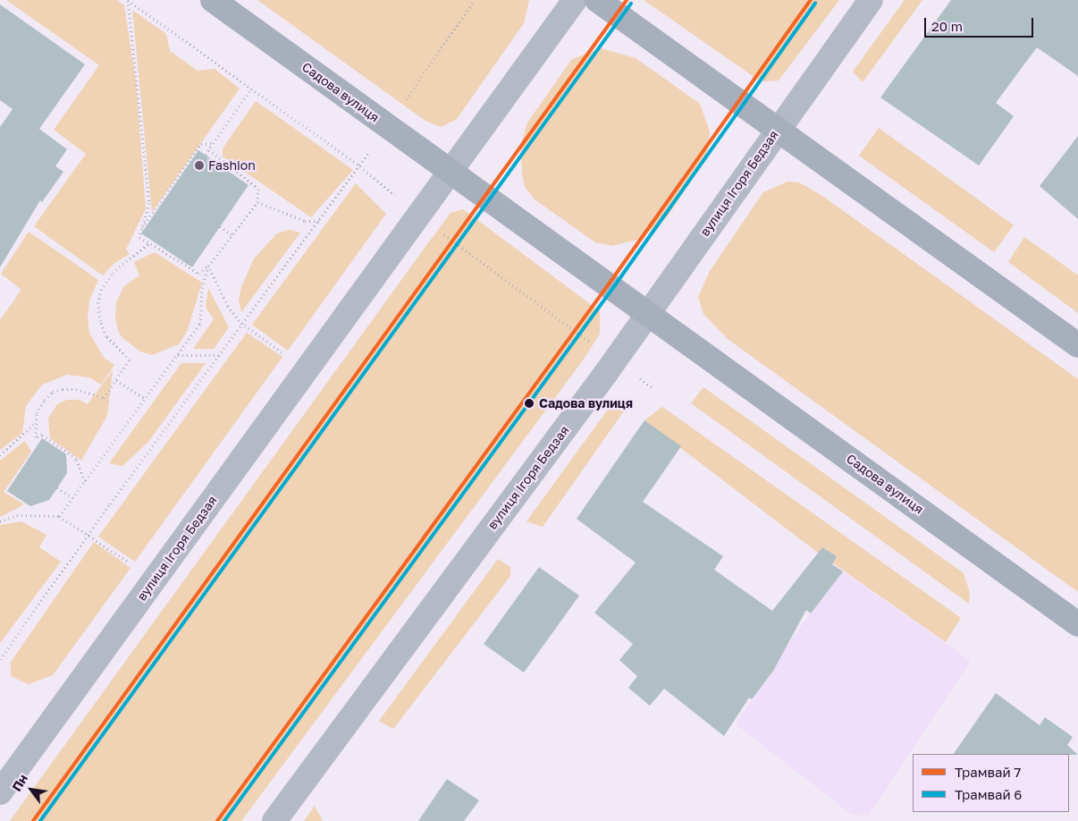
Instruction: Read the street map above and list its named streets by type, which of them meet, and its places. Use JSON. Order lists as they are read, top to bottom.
{
  "streets": {
    "main road": ["Садова вулиця"],
    "street": ["вулиця Ігоря Бедзая"]
  },
  "crossings": [
    ["Садова вулиця", "вулиця Ігоря Бедзая"]
  ],
  "places": ["Fashion", "Садова вулиця"],
  "lines": ["tram line 7", "tram line 6"],
  "legend": ["Трамвай 7", "Трамвай 6"],
  "scale_bar": "20 m",
  "north": "top left"
}
